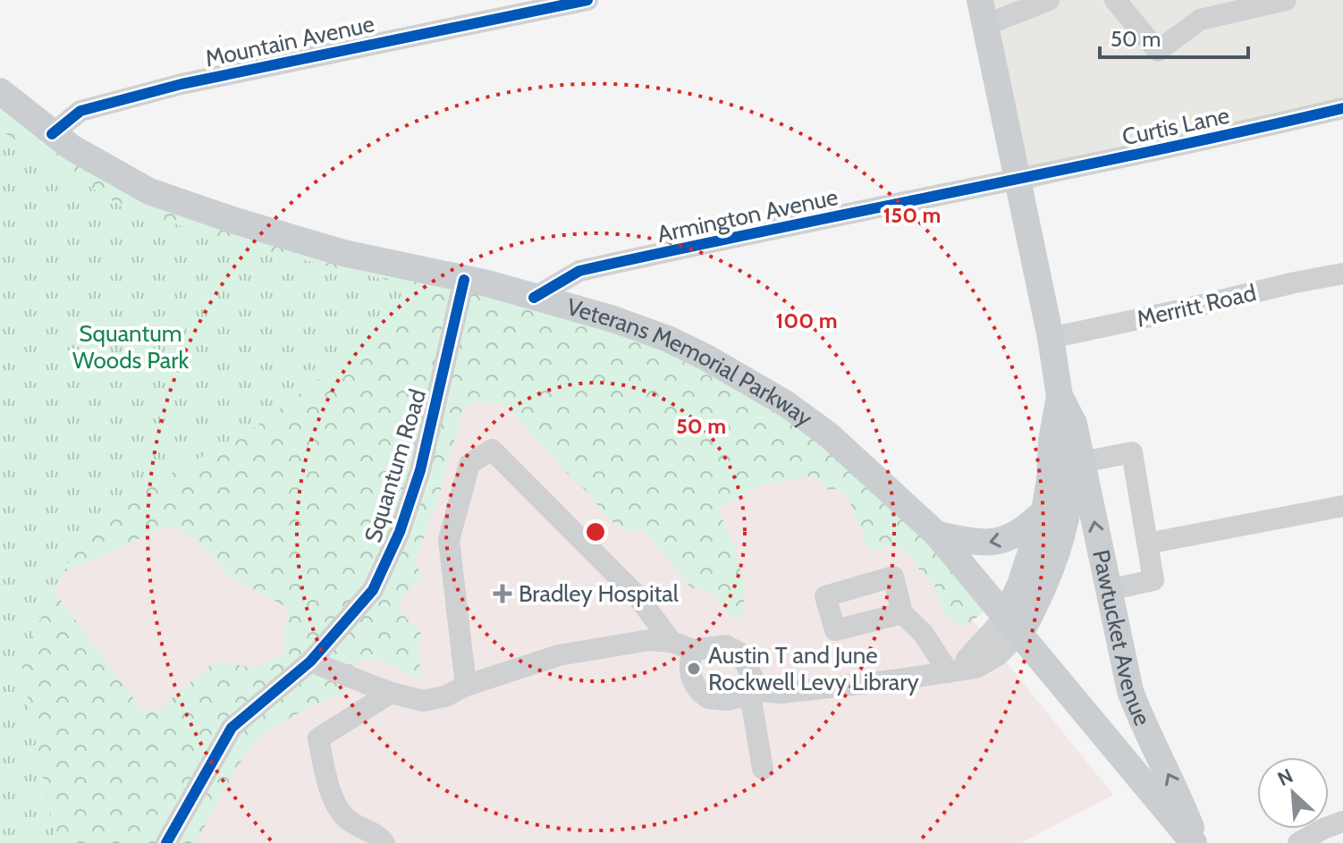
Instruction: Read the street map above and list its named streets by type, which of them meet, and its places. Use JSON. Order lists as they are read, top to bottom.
{
  "streets": {
    "main road": ["Veterans Memorial Parkway", "Pawtucket Avenue"],
    "street": [
      "Mountain Avenue",
      "Curtis Lane",
      "Armington Avenue",
      "Merritt Road",
      "Squantum Road"
    ]
  },
  "crossings": [
    ["Mountain Avenue", "Veterans Memorial Parkway"],
    ["Curtis Lane", "Armington Avenue"],
    ["Curtis Lane", "Pawtucket Avenue"],
    ["Armington Avenue", "Veterans Memorial Parkway"],
    ["Armington Avenue", "Pawtucket Avenue"],
    ["Merritt Road", "Pawtucket Avenue"],
    ["Veterans Memorial Parkway", "Squantum Road"],
    ["Veterans Memorial Parkway", "Pawtucket Avenue"]
  ],
  "parks": ["Squantum Woods Park"],
  "places": {
    "health": ["Bradley Hospital"],
    "other": ["Austin T and June Rockwell Levy Library"]
  },
  "scale_bar": "50 m",
  "north": "top left",
  "rings": ["150 m", "100 m", "50 m"]
}
